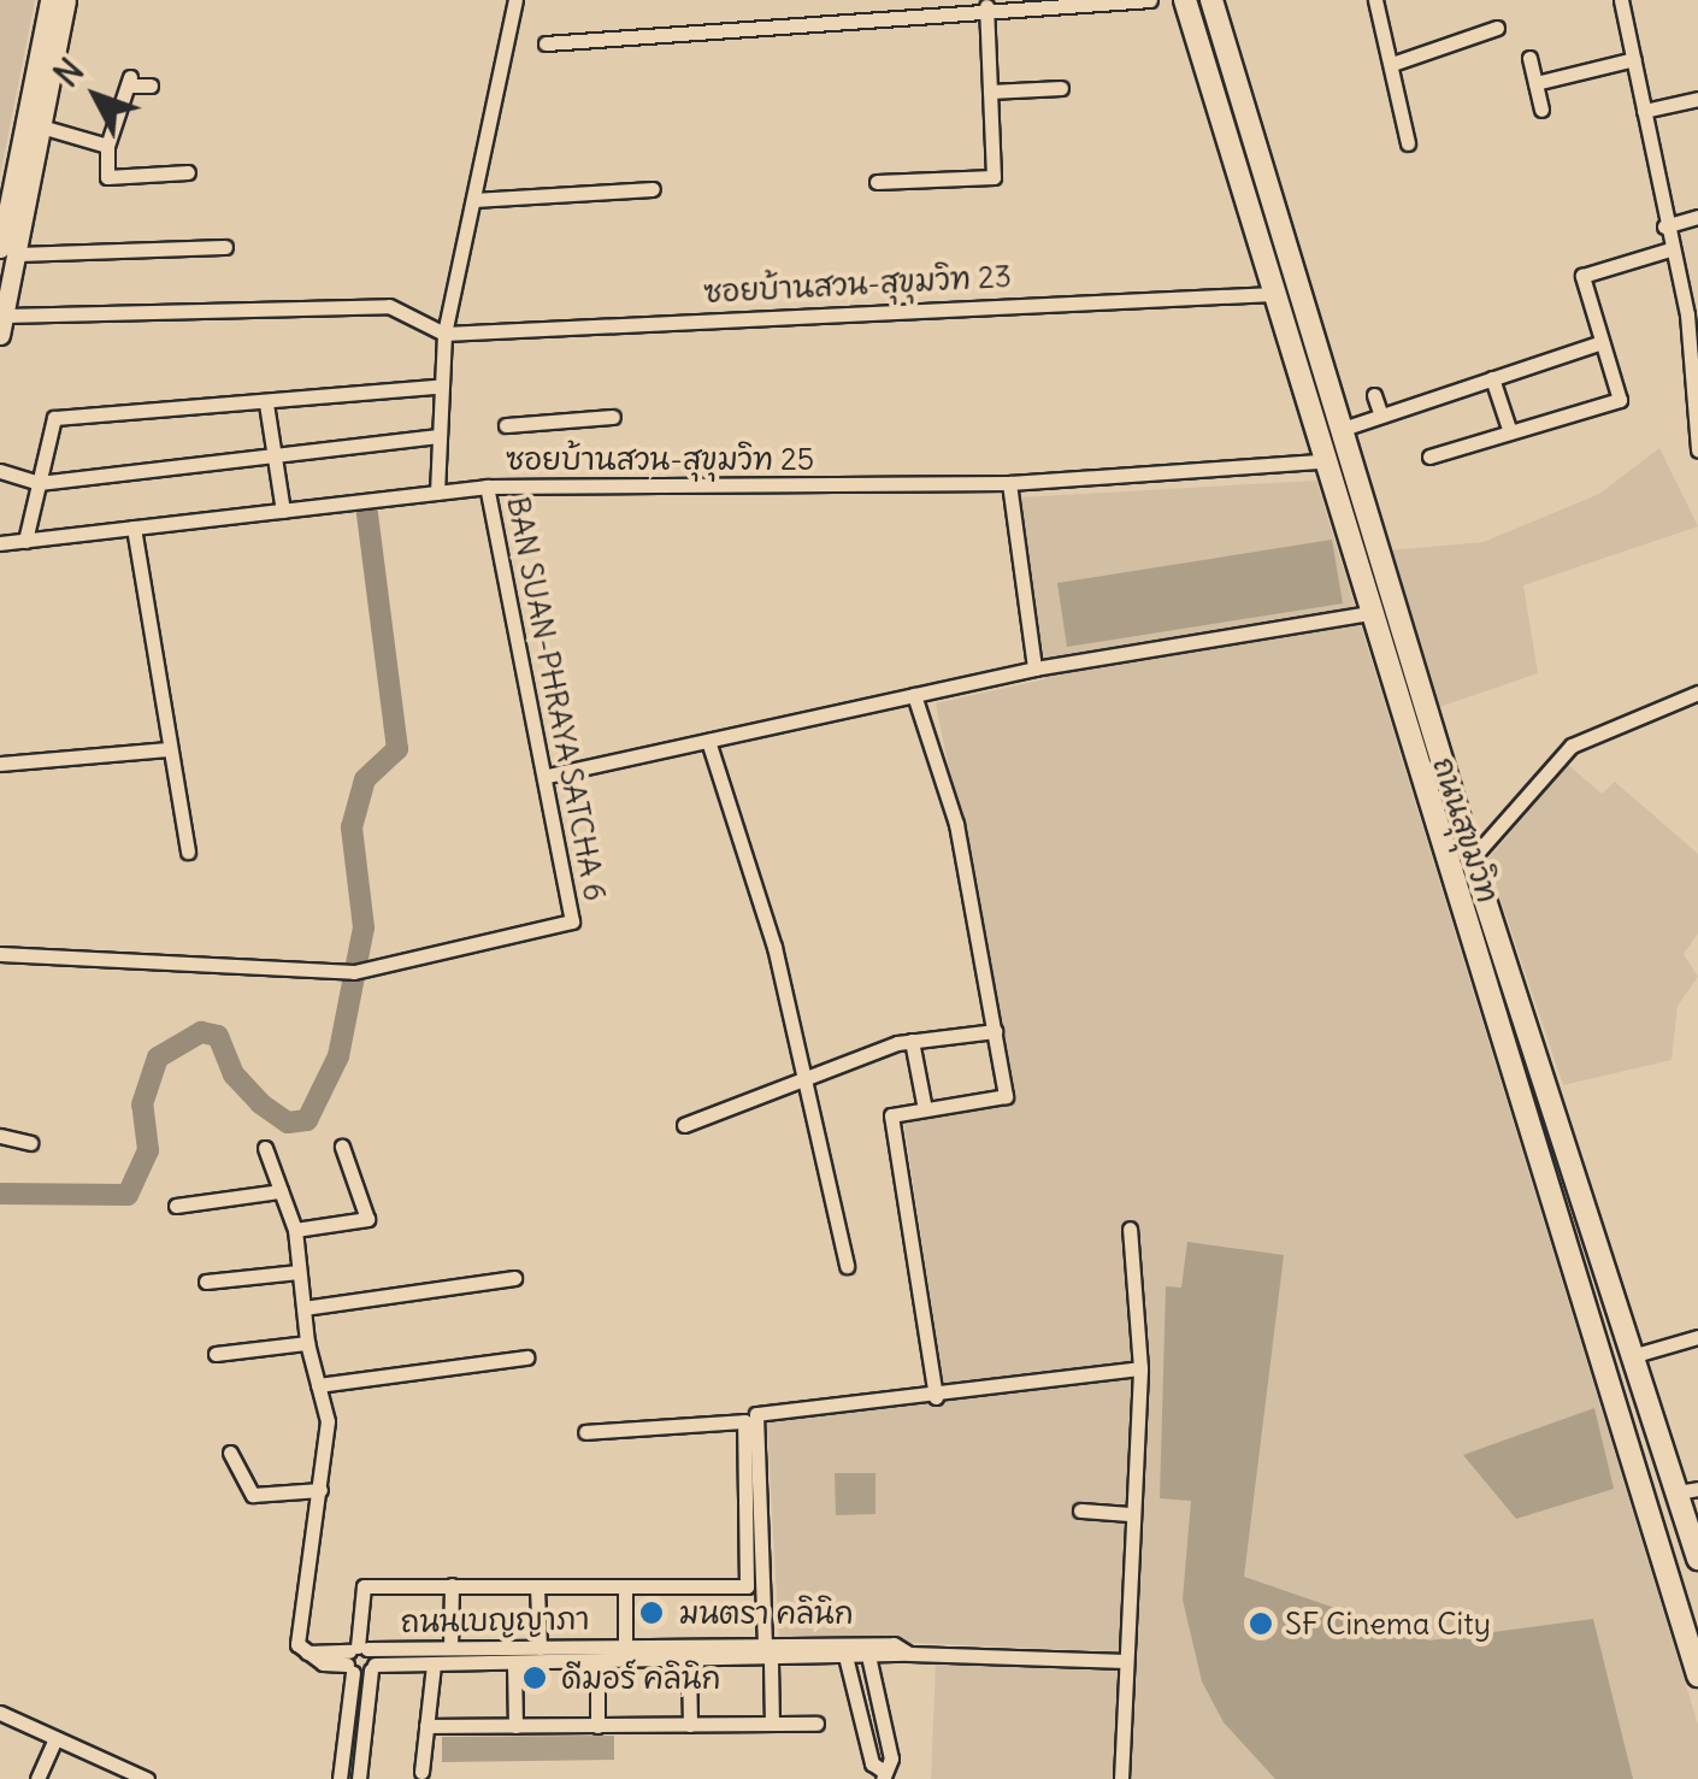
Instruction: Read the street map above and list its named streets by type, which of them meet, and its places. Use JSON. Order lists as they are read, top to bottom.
{
  "streets": {
    "main road": ["ถนนสุขุมวิท"],
    "street": [
      "ซอยบ้านสวน-สุขุมวิท 23",
      "ซอยบ้านสวน-สุขุมวิท 25",
      "BAN SUAN-PHRAYA SATCHA 6",
      "ถนนเบญญาภา"
    ]
  },
  "crossings": [
    ["ซอยบ้านสวน-สุขุมวิท 23", "ถนนสุขุมวิท"],
    ["ซอยบ้านสวน-สุขุมวิท 25", "BAN SUAN-PHRAYA SATCHA 6"],
    ["ซอยบ้านสวน-สุขุมวิท 25", "ถนนสุขุมวิท"]
  ],
  "places": ["มนตรา คลินิก", "SF Cinema City", "ดีมอร์ คลินิก"],
  "north": "top left"
}
